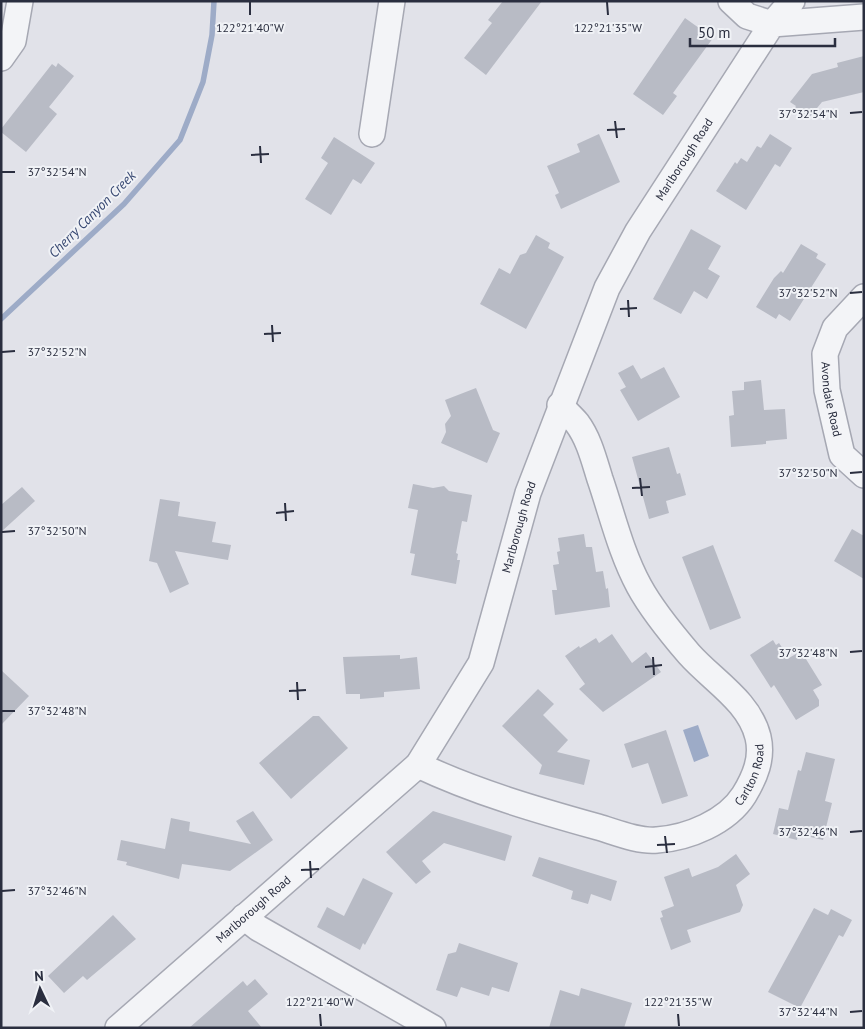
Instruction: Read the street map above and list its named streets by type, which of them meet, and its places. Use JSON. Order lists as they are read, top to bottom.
{
  "streets": {
    "street": ["Marlborough Road", "Avondale Road", "Carlton Road"]
  },
  "crossings": [
    ["Marlborough Road", "Carlton Road"]
  ],
  "water": ["Cherry Canyon Creek"],
  "scale_bar": "50 m",
  "north": "top",
  "coordinates": [
    "122°21'40\"W",
    "122°21'35\"W",
    "37°32'54\"N",
    "37°32'52\"N",
    "37°32'50\"N",
    "37°32'48\"N",
    "37°32'46\"N",
    "37°32'44\"N"
  ]
}
